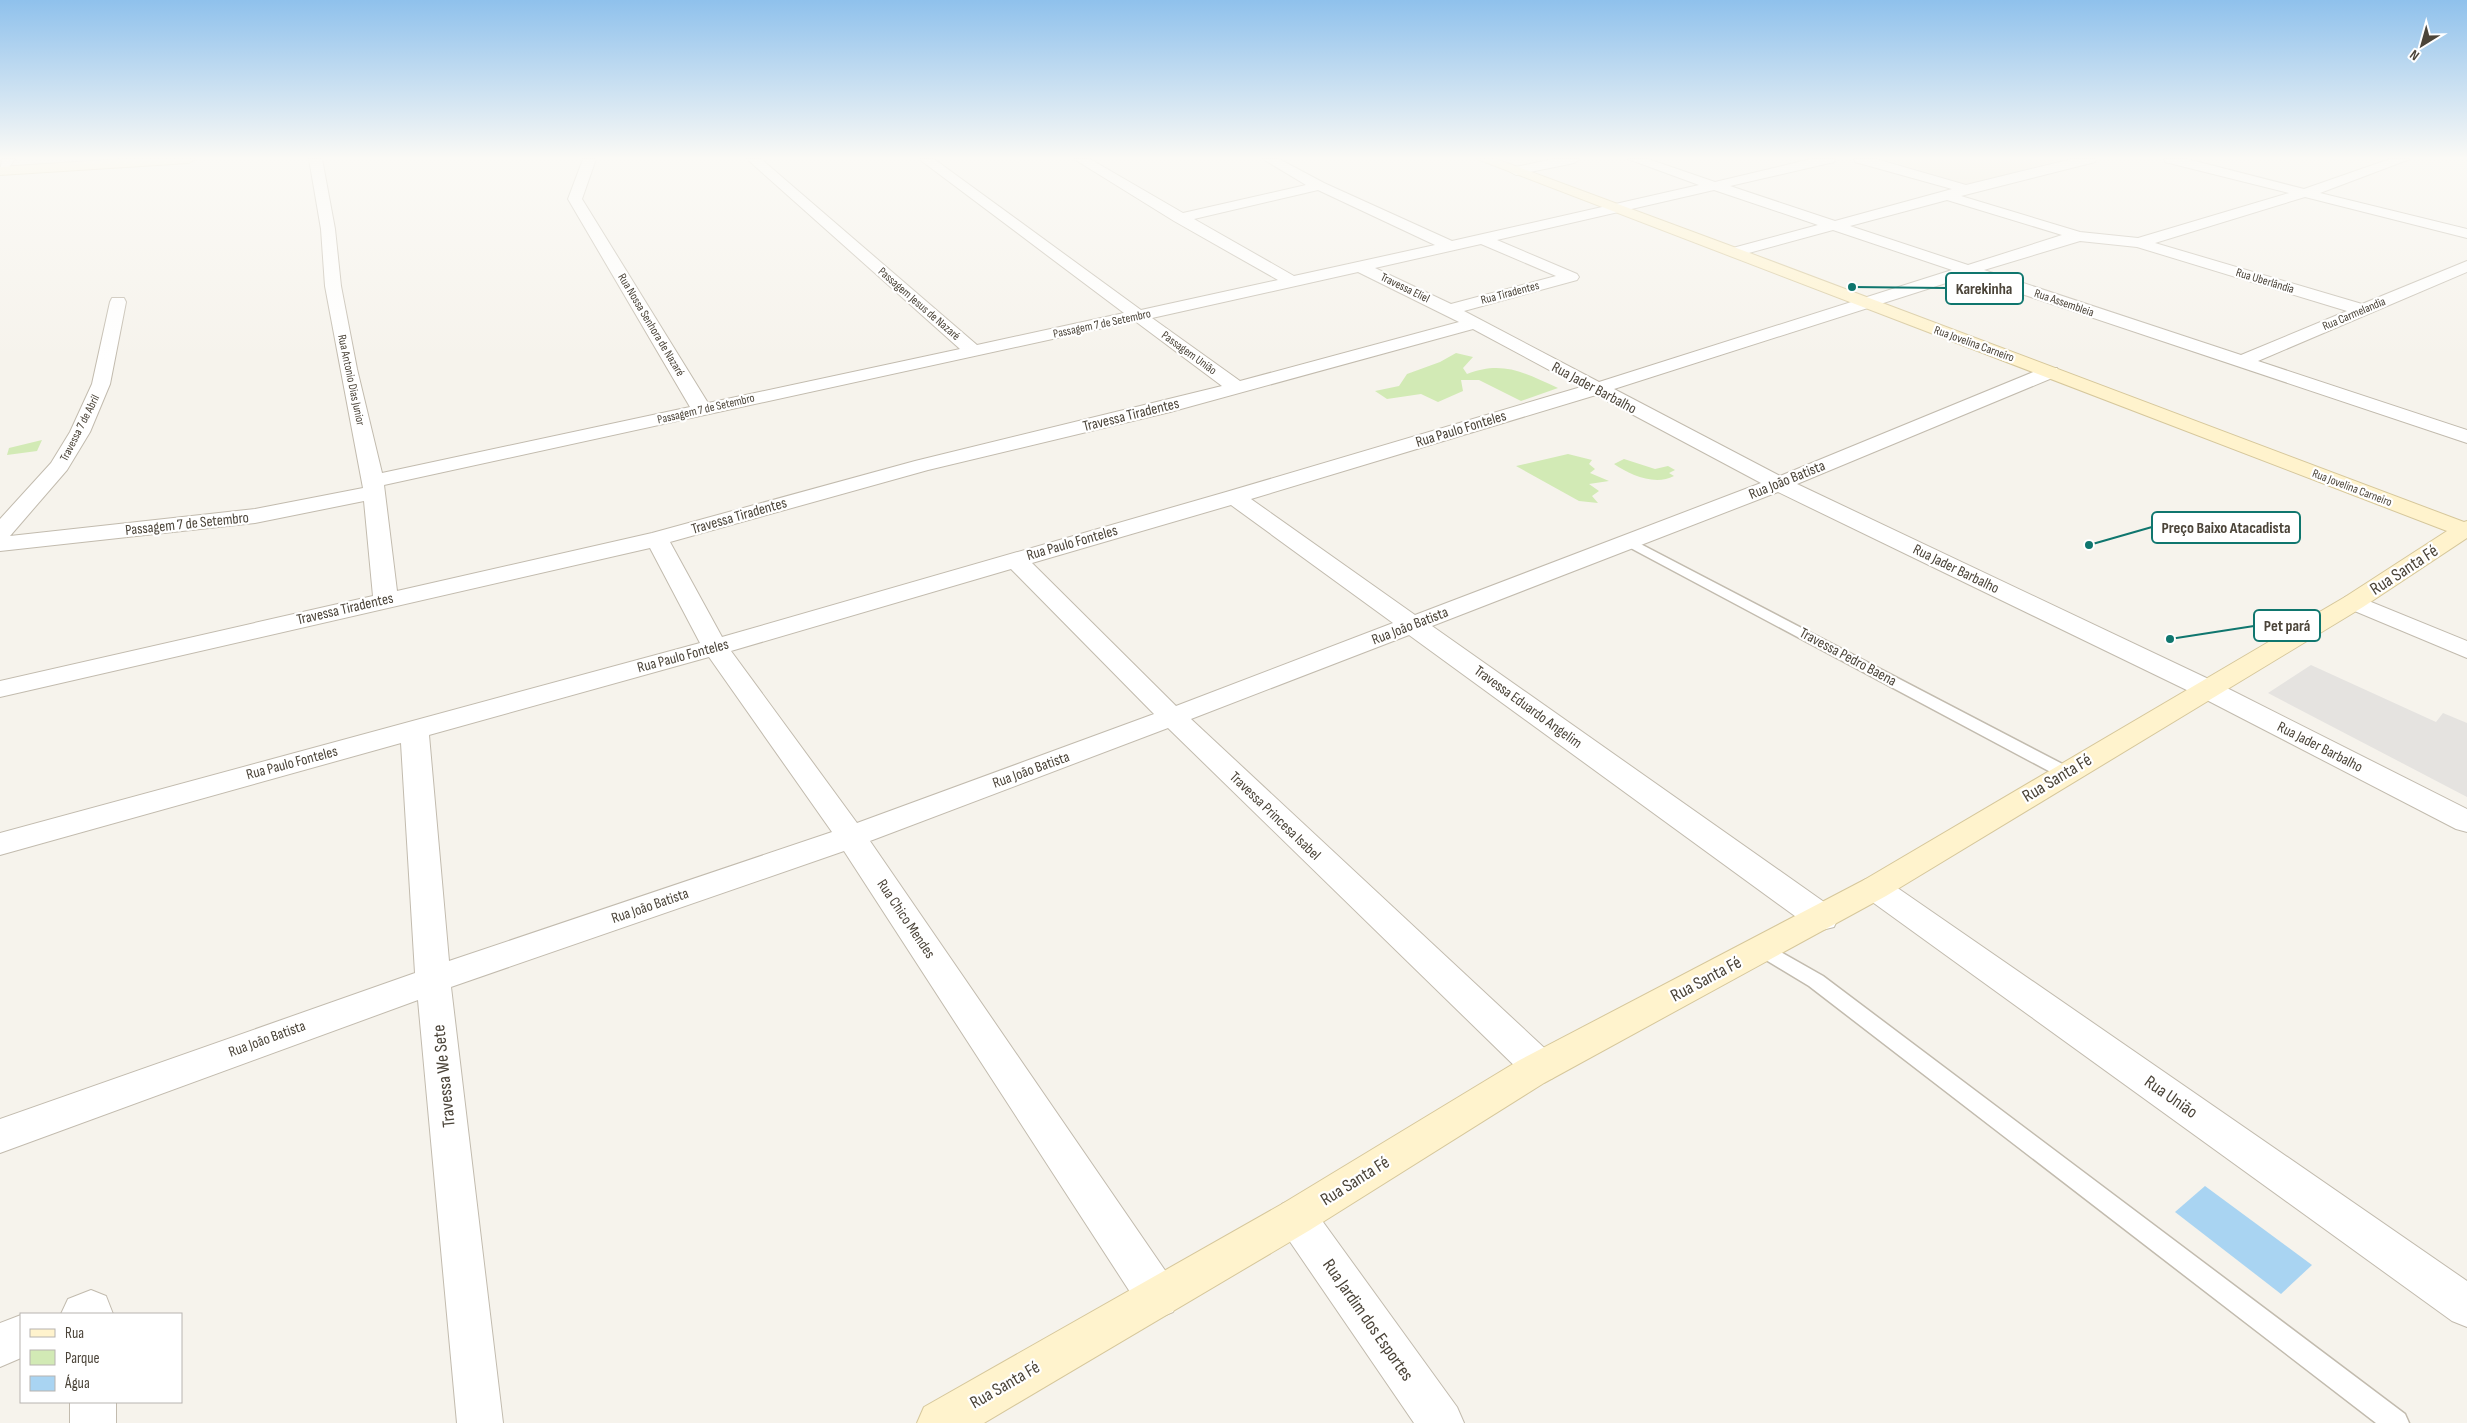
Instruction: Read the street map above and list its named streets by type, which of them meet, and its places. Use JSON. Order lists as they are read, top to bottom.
{
  "streets": {
    "street": [
      "Rua Uberlândia",
      "Travessa Eliel",
      "Rua Tiradentes",
      "Rua Assembleia",
      "Passagem Jesus de Nazaré",
      "Rua Carmelandia",
      "Passagem 7 de Setembro",
      "Rua Nossa Senhora de Nazaré",
      "Rua Jovelina Carneiro",
      "Passagem União",
      "Rua Antonio Dias Junior",
      "Rua Jader Barbalho",
      "Travessa Tiradentes",
      "Travessa 7 de Abril",
      "Rua Paulo Fonteles",
      "Rua João Batista",
      "Rua Santa Fé",
      "Travessa Eduardo Angelim",
      "Travessa Princesa Isabel",
      "Rua Chico Mendes",
      "Travessa We Sete",
      "Rua União",
      "Rua Jardim dos Esportes"
    ],
    "lane": ["Travessa Pedro Baena"]
  },
  "crossings": [
    ["Rua Uberlândia", "Rua Carmelandia"],
    ["Rua Uberlândia", "Rua Paulo Fonteles"],
    ["Travessa Eliel", "Rua Tiradentes"],
    ["Travessa Eliel", "Passagem 7 de Setembro"],
    ["Travessa Eliel", "Rua Jader Barbalho"],
    ["Rua Tiradentes", "Passagem 7 de Setembro"],
    ["Rua Tiradentes", "Rua Jader Barbalho"],
    ["Rua Assembleia", "Rua Carmelandia"],
    ["Rua Assembleia", "Rua Paulo Fonteles"],
    ["Passagem Jesus de Nazaré", "Passagem 7 de Setembro"],
    ["Passagem 7 de Setembro", "Rua Nossa Senhora de Nazaré"],
    ["Passagem 7 de Setembro", "Passagem União"],
    ["Passagem 7 de Setembro", "Rua Antonio Dias Junior"],
    ["Rua Jovelina Carneiro", "Rua Paulo Fonteles"],
    ["Rua Jovelina Carneiro", "Rua João Batista"],
    ["Rua Jovelina Carneiro", "Rua Santa Fé"],
    ["Passagem União", "Travessa Tiradentes"],
    ["Rua Antonio Dias Junior", "Travessa Tiradentes"],
    ["Rua Jader Barbalho", "Travessa Tiradentes"],
    ["Rua Jader Barbalho", "Rua Paulo Fonteles"],
    ["Rua Jader Barbalho", "Rua João Batista"],
    ["Rua Jader Barbalho", "Rua Santa Fé"],
    ["Travessa Tiradentes", "Rua Chico Mendes"],
    ["Rua Paulo Fonteles", "Travessa Eduardo Angelim"],
    ["Rua Paulo Fonteles", "Travessa Princesa Isabel"],
    ["Rua Paulo Fonteles", "Rua Chico Mendes"],
    ["Rua Paulo Fonteles", "Travessa We Sete"],
    ["Rua João Batista", "Travessa Pedro Baena"],
    ["Rua João Batista", "Travessa Eduardo Angelim"],
    ["Rua João Batista", "Travessa Princesa Isabel"],
    ["Rua João Batista", "Rua Chico Mendes"],
    ["Rua João Batista", "Travessa We Sete"],
    ["Rua Santa Fé", "Travessa Pedro Baena"],
    ["Rua Santa Fé", "Travessa Eduardo Angelim"],
    ["Rua Santa Fé", "Travessa Princesa Isabel"],
    ["Rua Santa Fé", "Rua Chico Mendes"],
    ["Rua Santa Fé", "Rua União"],
    ["Rua Santa Fé", "Rua Jardim dos Esportes"]
  ],
  "places": ["Karekinha", "Preço Baixo Atacadista", "Pet pará"],
  "legend": ["Rua", "Parque", "Água"],
  "north": "bottom left"
}
